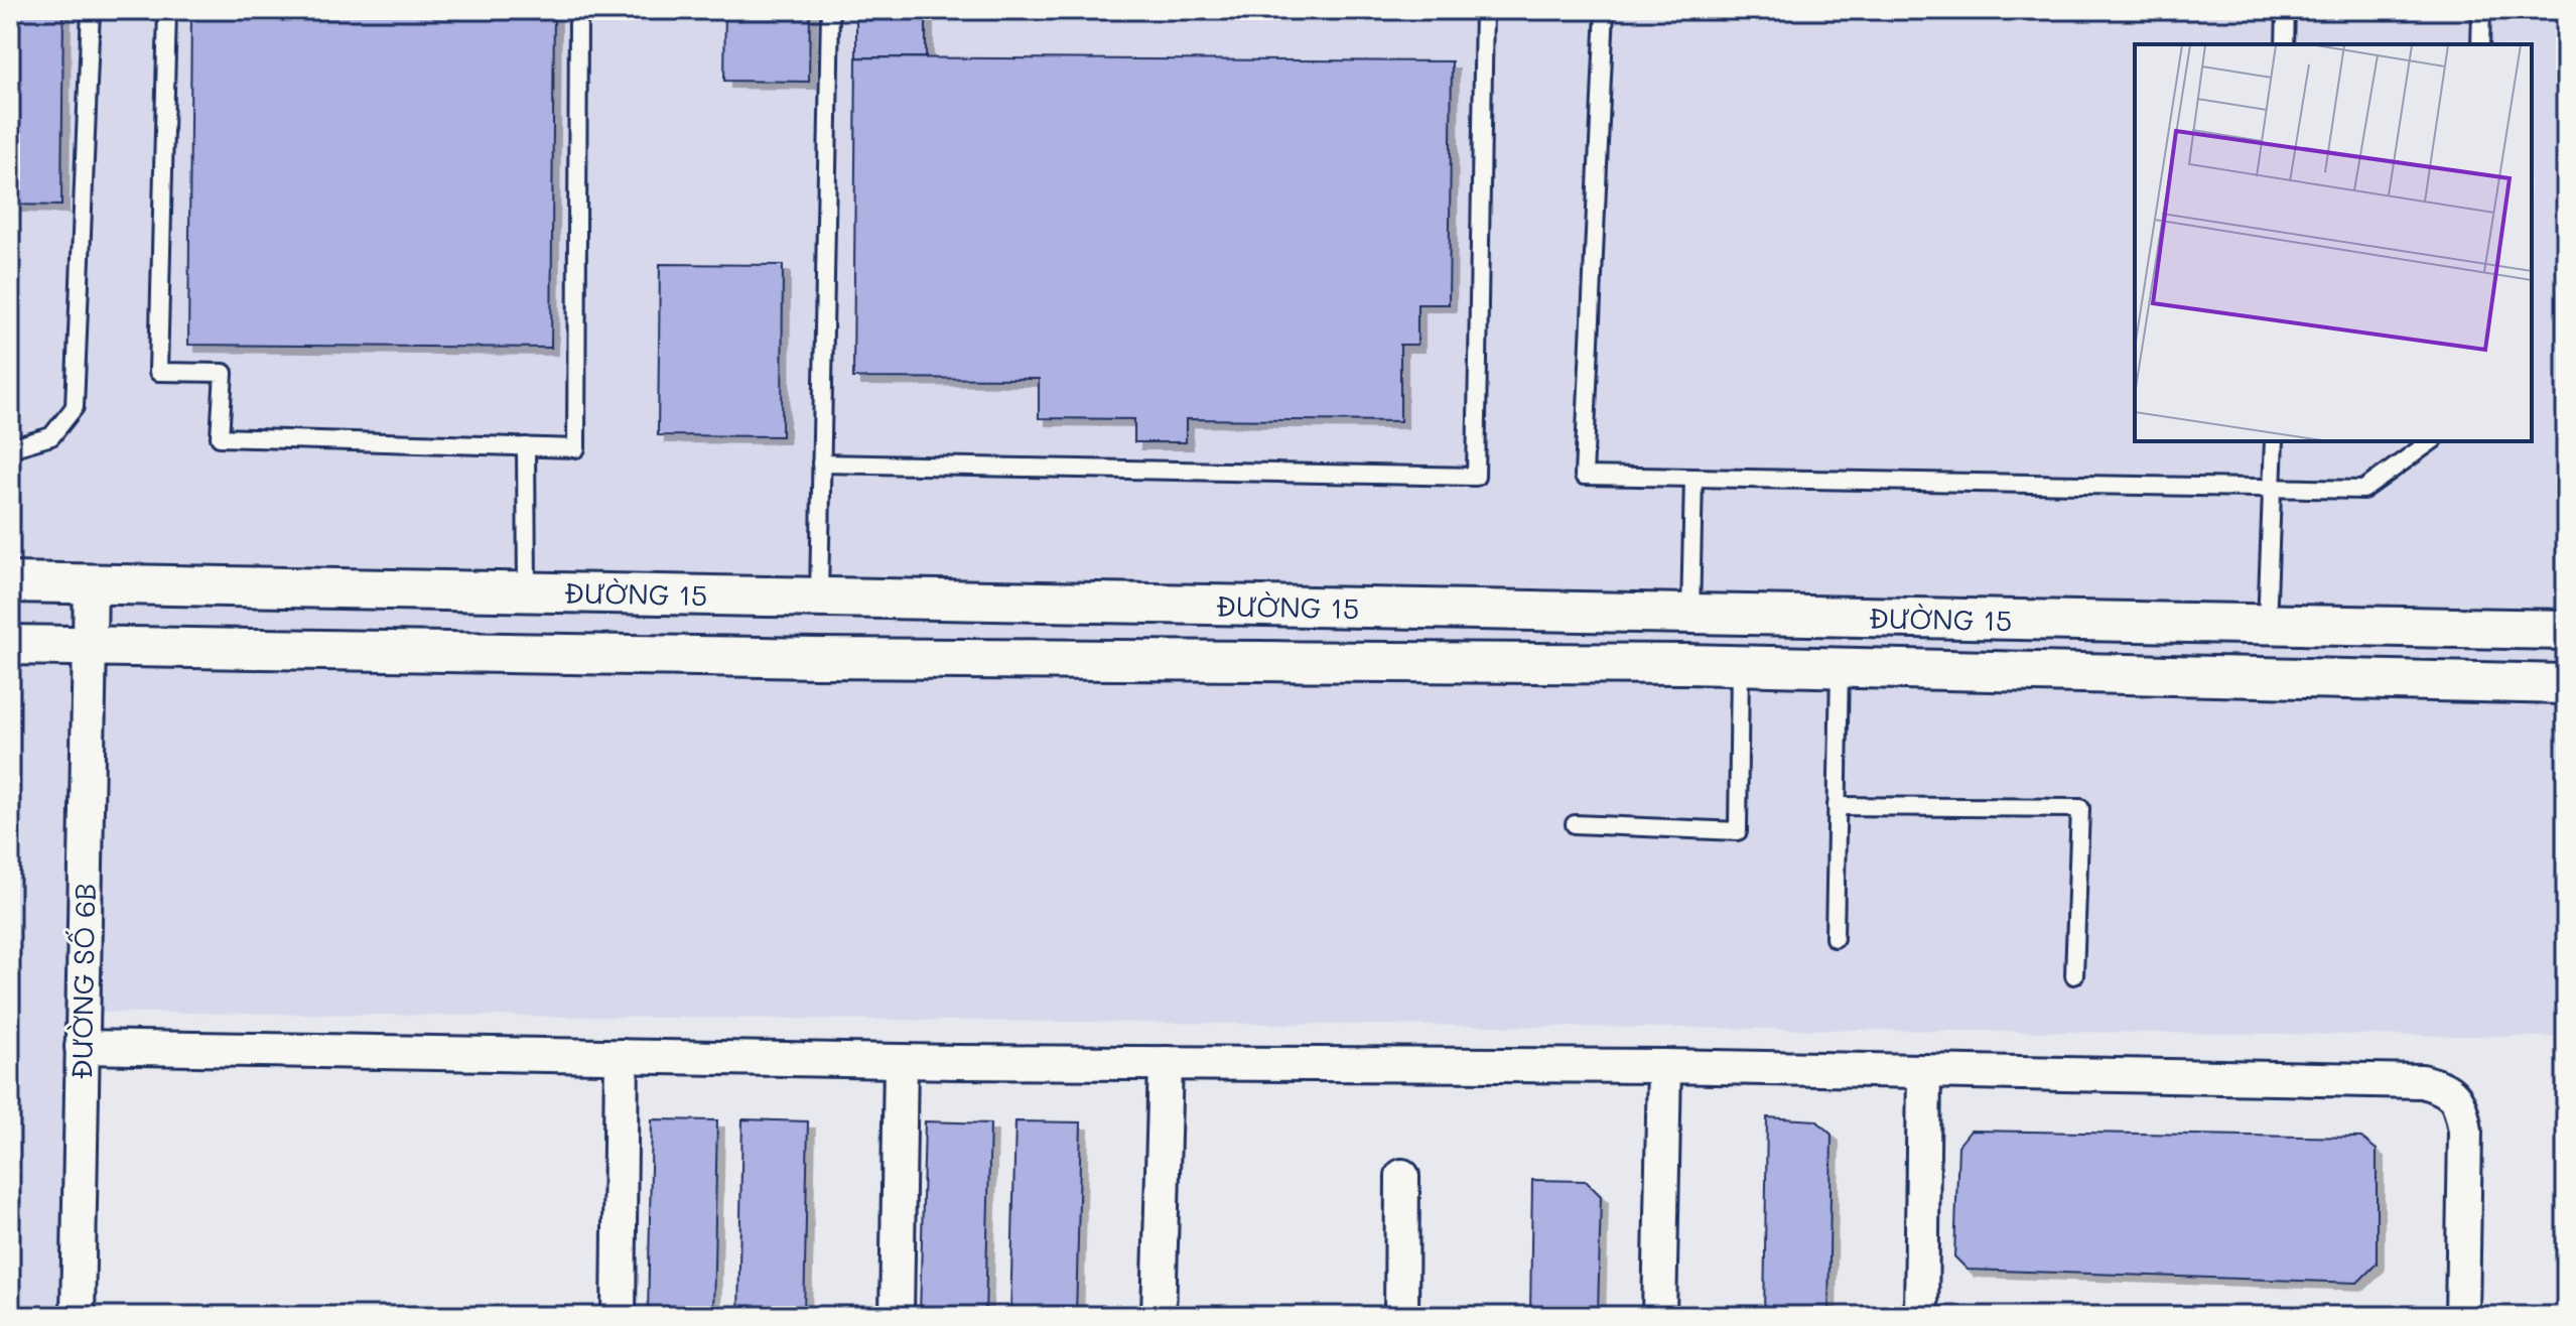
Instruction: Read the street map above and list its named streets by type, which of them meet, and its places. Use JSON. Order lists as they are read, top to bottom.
{
  "streets": {
    "street": ["ĐƯỜNG 15", "ĐƯỜNG SỐ 6B"]
  },
  "crossings": [
    ["ĐƯỜNG 15", "ĐƯỜNG SỐ 6B"]
  ]
}
